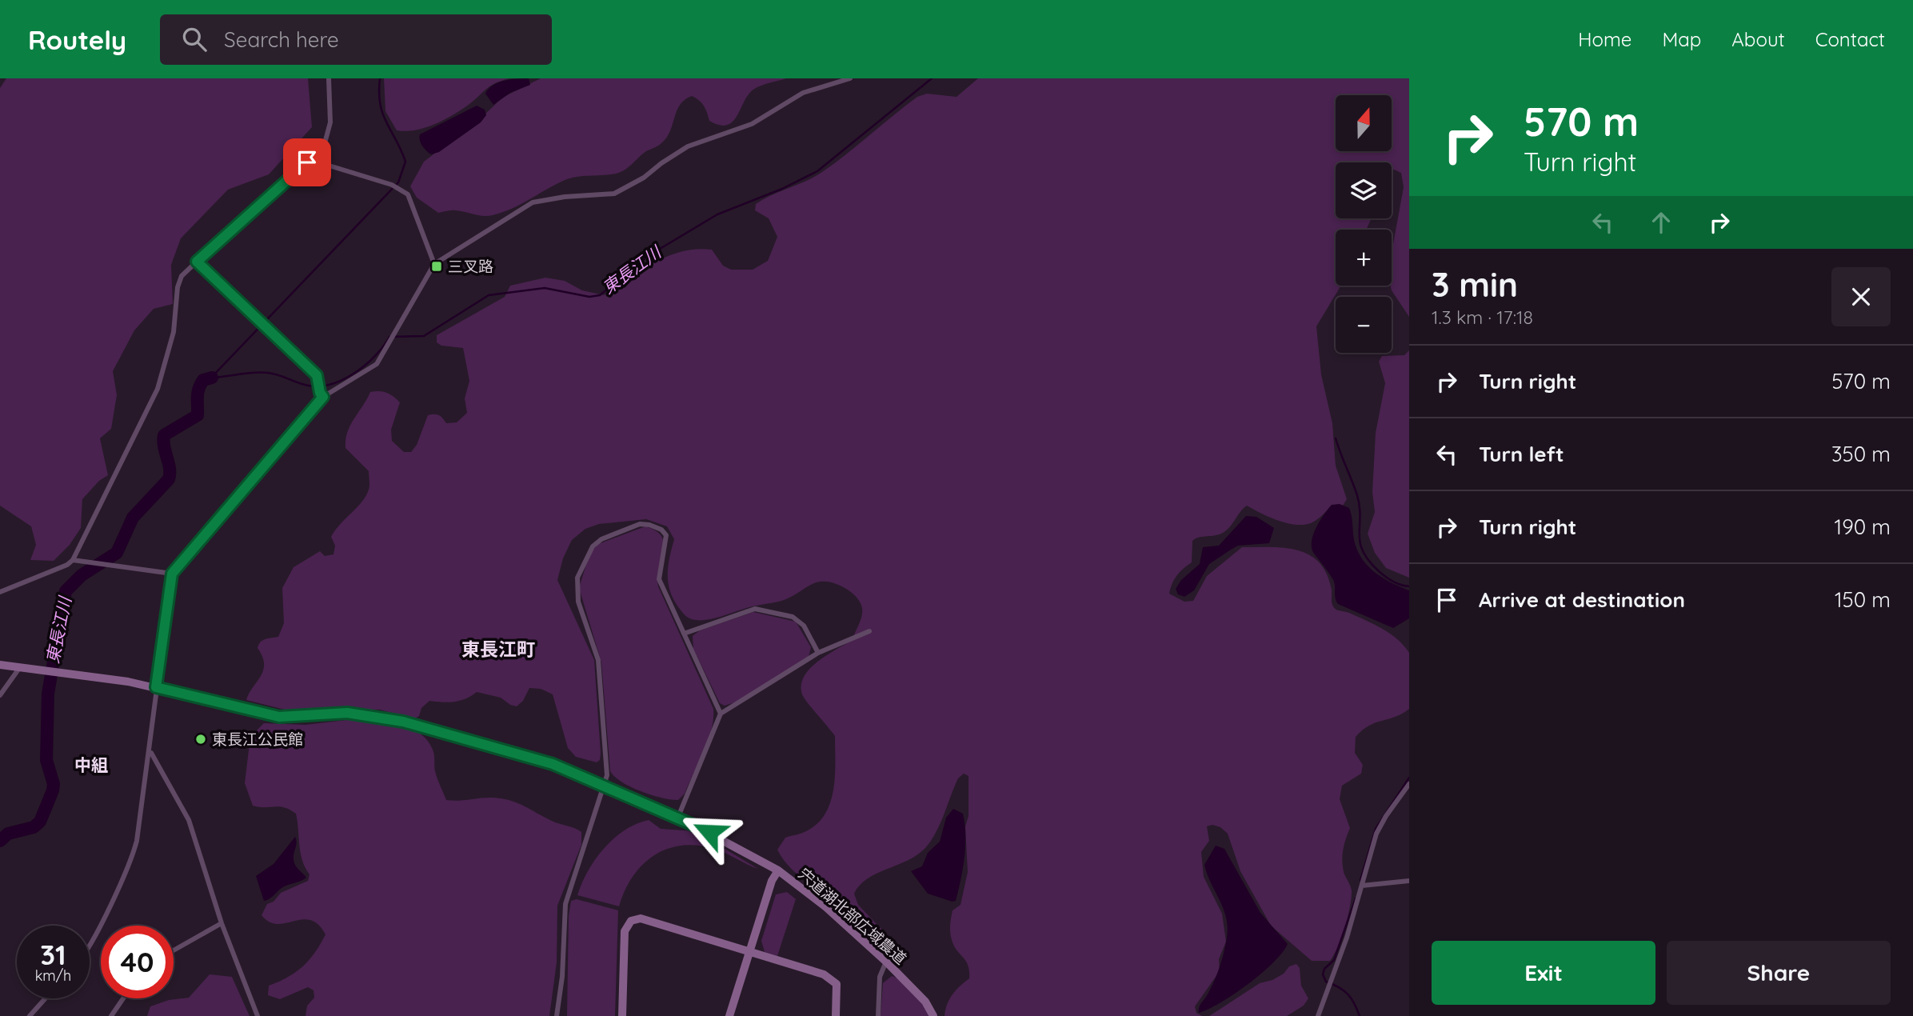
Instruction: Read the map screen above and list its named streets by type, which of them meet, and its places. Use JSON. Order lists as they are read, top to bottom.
{
  "streets": {
    "street": ["宍道湖北部広域農道"]
  },
  "districts": ["東長江町", "中組"],
  "water": ["東長江川"],
  "places": {
    "transit": ["三叉路"],
    "other": ["東長江公民館"]
  },
  "north": "top",
  "page": {
    "header": "Routely",
    "search": "Search here",
    "nav": [
      "Home",
      "Map",
      "About",
      "Contact"
    ],
    "turn": ["570 m", "Turn right"],
    "map_buttons": ["+", "−"],
    "heading": ["3 min", "1.3 km · 17:18"],
    "list": [
      {
        "name": "Turn right",
        "value": "570 m"
      },
      {
        "name": "Turn left",
        "value": "350 m"
      },
      {
        "name": "Turn right",
        "value": "190 m"
      },
      {
        "name": "Arrive at destination",
        "value": "150 m"
      }
    ],
    "speed": "31 km/h",
    "limit": "40",
    "buttons": ["Exit", "Share"]
  }
}
